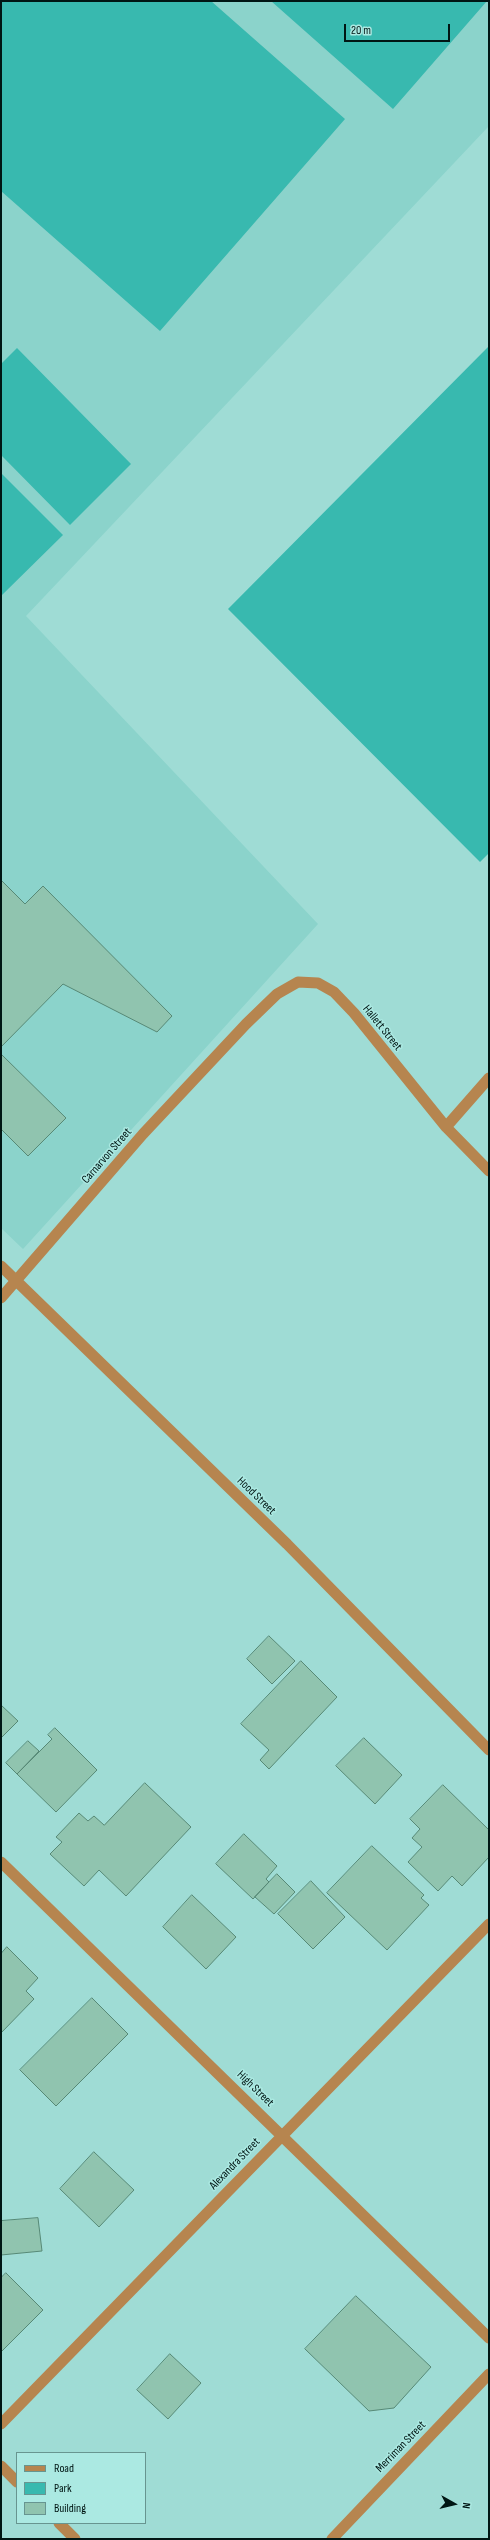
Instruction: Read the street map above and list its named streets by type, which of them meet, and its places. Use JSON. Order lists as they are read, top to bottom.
{
  "streets": {
    "street": [
      "Hallett Street",
      "Carnarvon Street",
      "Hood Street",
      "High Street",
      "Alexandra Street",
      "Merriman Street"
    ]
  },
  "crossings": [
    ["Hallett Street", "Carnarvon Street"],
    ["Carnarvon Street", "Hood Street"],
    ["High Street", "Alexandra Street"]
  ],
  "legend": ["Road", "Park", "Building"],
  "scale_bar": "20 m",
  "north": "right"
}
